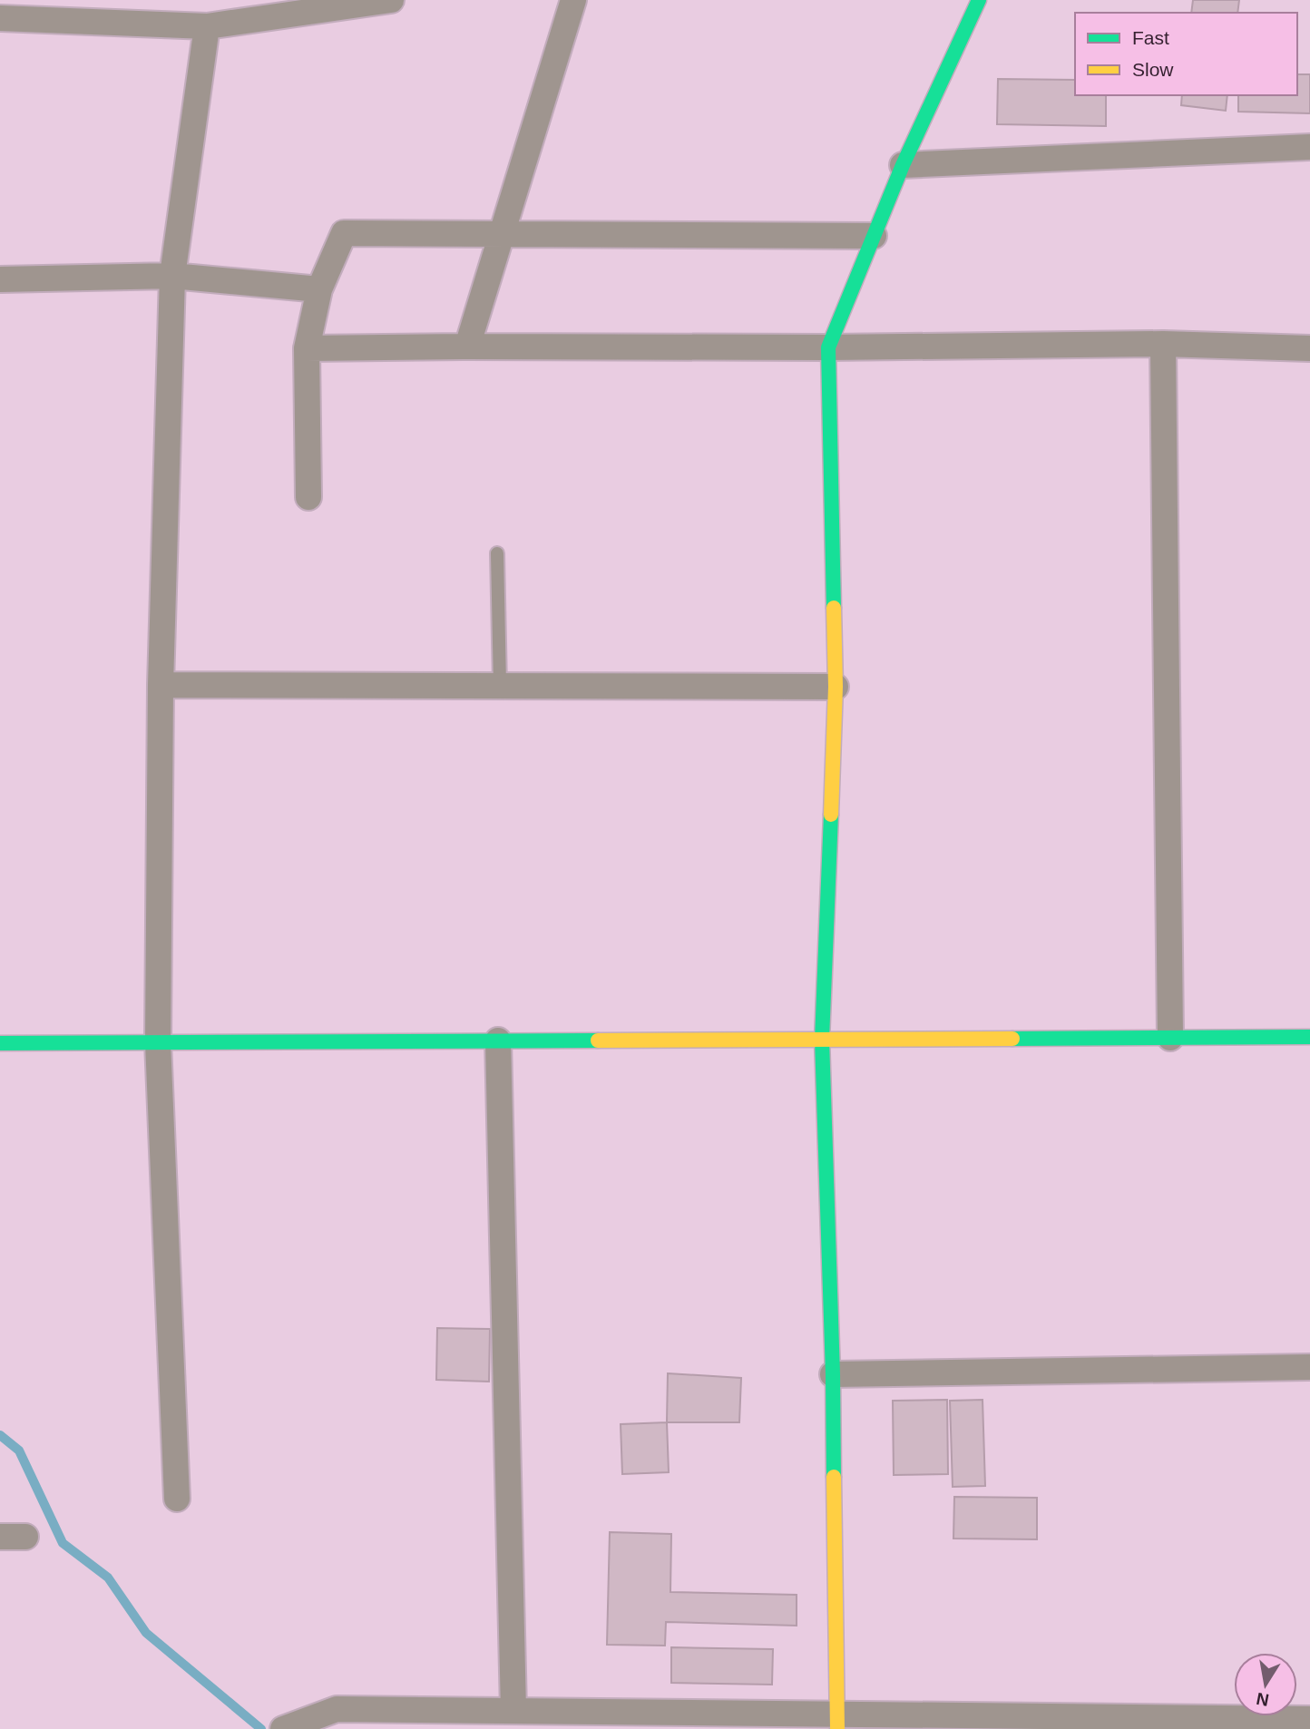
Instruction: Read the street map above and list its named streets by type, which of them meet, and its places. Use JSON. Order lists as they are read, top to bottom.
{
  "legend": ["Fast", "Slow"],
  "north": "bottom"
}
